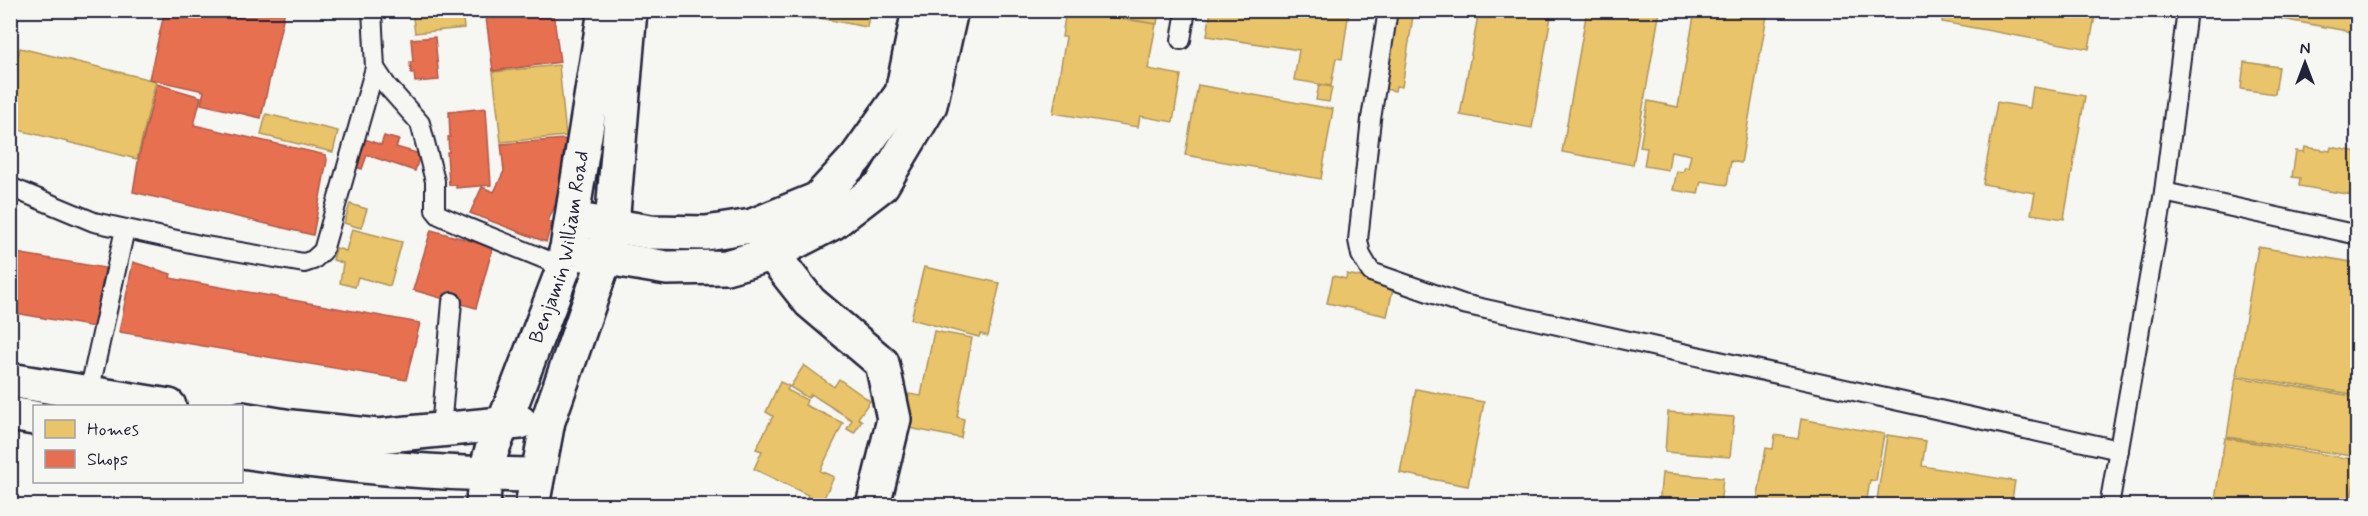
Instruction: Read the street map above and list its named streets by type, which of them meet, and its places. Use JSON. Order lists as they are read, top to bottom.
{
  "streets": {
    "main road": ["Benjamin William Road"]
  },
  "legend": ["Homes", "Shops"],
  "north": "top"
}
